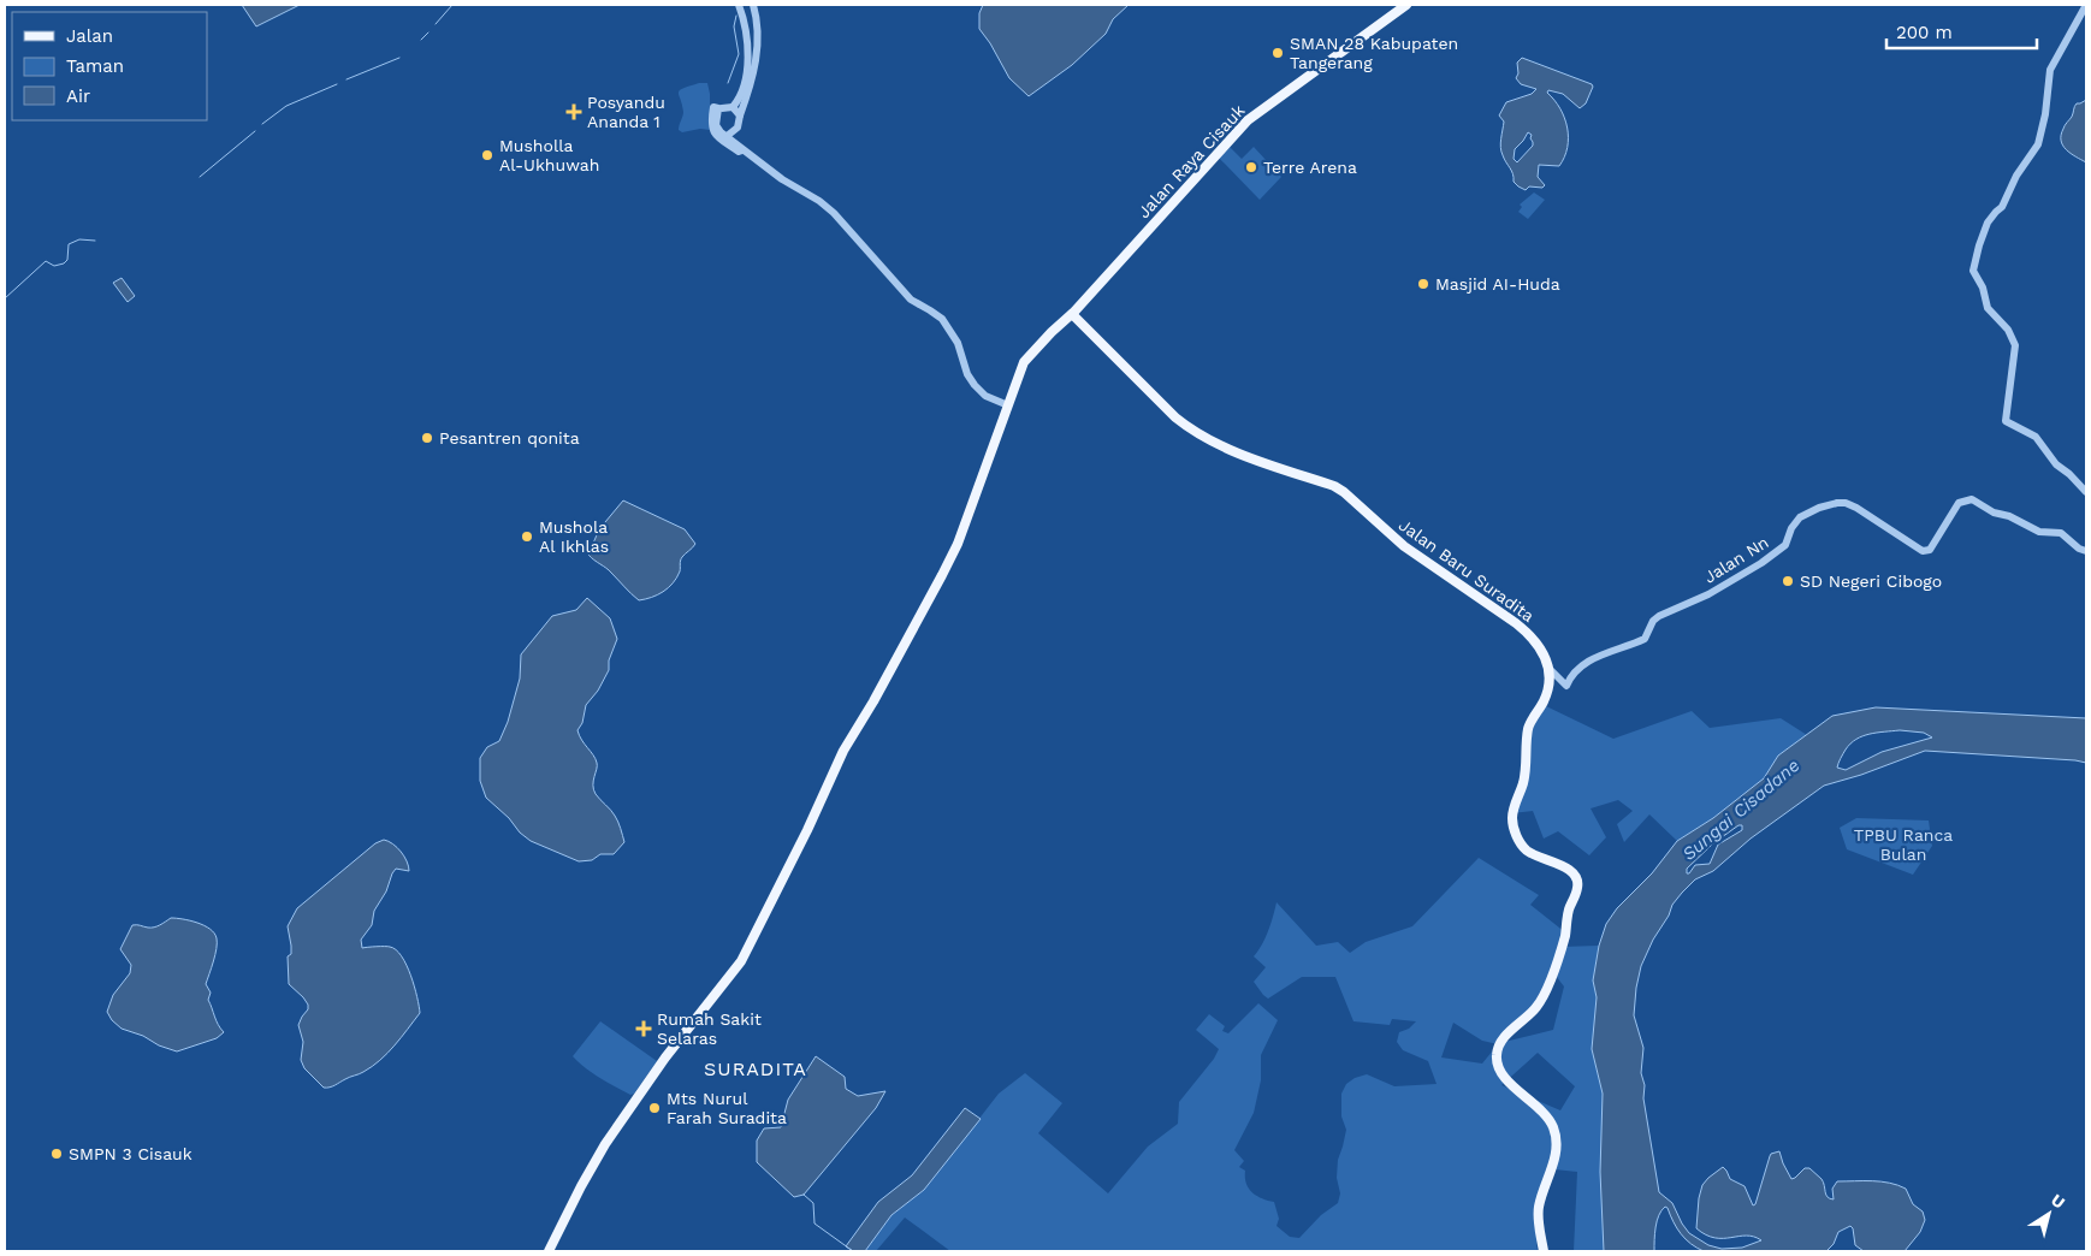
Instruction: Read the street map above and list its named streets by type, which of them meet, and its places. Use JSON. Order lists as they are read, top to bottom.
{
  "streets": {
    "main road": ["Jalan Raya Cisauk", "Jalan Baru Suradita"],
    "street": ["Jalan Nn"]
  },
  "crossings": [
    ["Jalan Raya Cisauk", "Jalan Baru Suradita"],
    ["Jalan Nn", "Jalan Baru Suradita"]
  ],
  "districts": ["SURADITA"],
  "water": ["Sungai Cisadane"],
  "parks": ["TPBU Ranca Bulan"],
  "places": {
    "other": [
      "SMAN 28 Kabupaten Tangerang",
      "Musholla Al-Ukhuwah",
      "Terre Arena",
      "Masjid AI-Huda",
      "Pesantren qonita",
      "Mushola Al Ikhlas",
      "SD Negeri Cibogo",
      "Mts Nurul Farah Suradita",
      "SMPN 3 Cisauk"
    ],
    "health": ["Posyandu Ananda 1", "Rumah Sakit Selaras"]
  },
  "legend": ["Jalan", "Taman", "Air"],
  "scale_bar": "200 m",
  "north": "top right"
}
